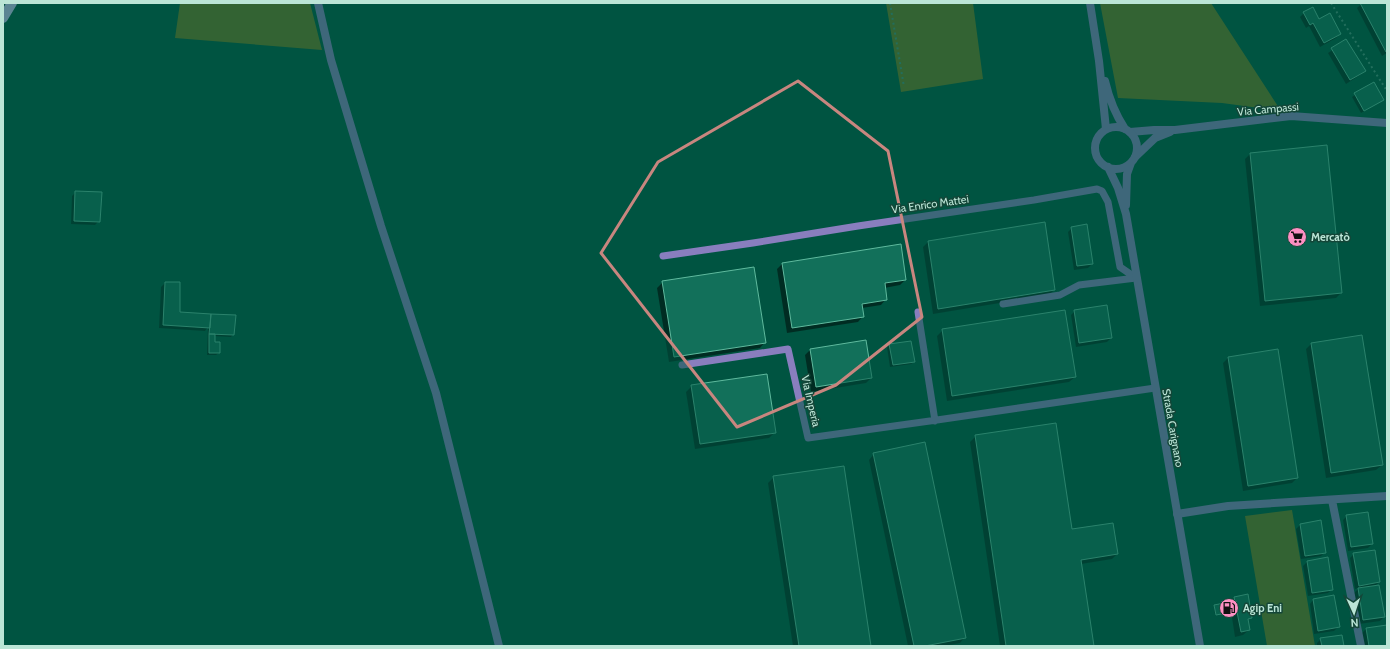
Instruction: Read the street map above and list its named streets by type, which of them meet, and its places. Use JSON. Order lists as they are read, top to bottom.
{
  "streets": {
    "street": ["Via Campassi", "Strada Carignano"],
    "lane": ["Via Enrico Mattei", "Via Imperia"]
  },
  "crossings": [
    ["Via Campassi", "Strada Carignano"],
    ["Via Enrico Mattei", "Strada Carignano"],
    ["Via Imperia", "Strada Carignano"]
  ],
  "places": {
    "supermarket": ["Mercatò"],
    "fuel station": ["Agip Eni"]
  },
  "north": "bottom"
}
